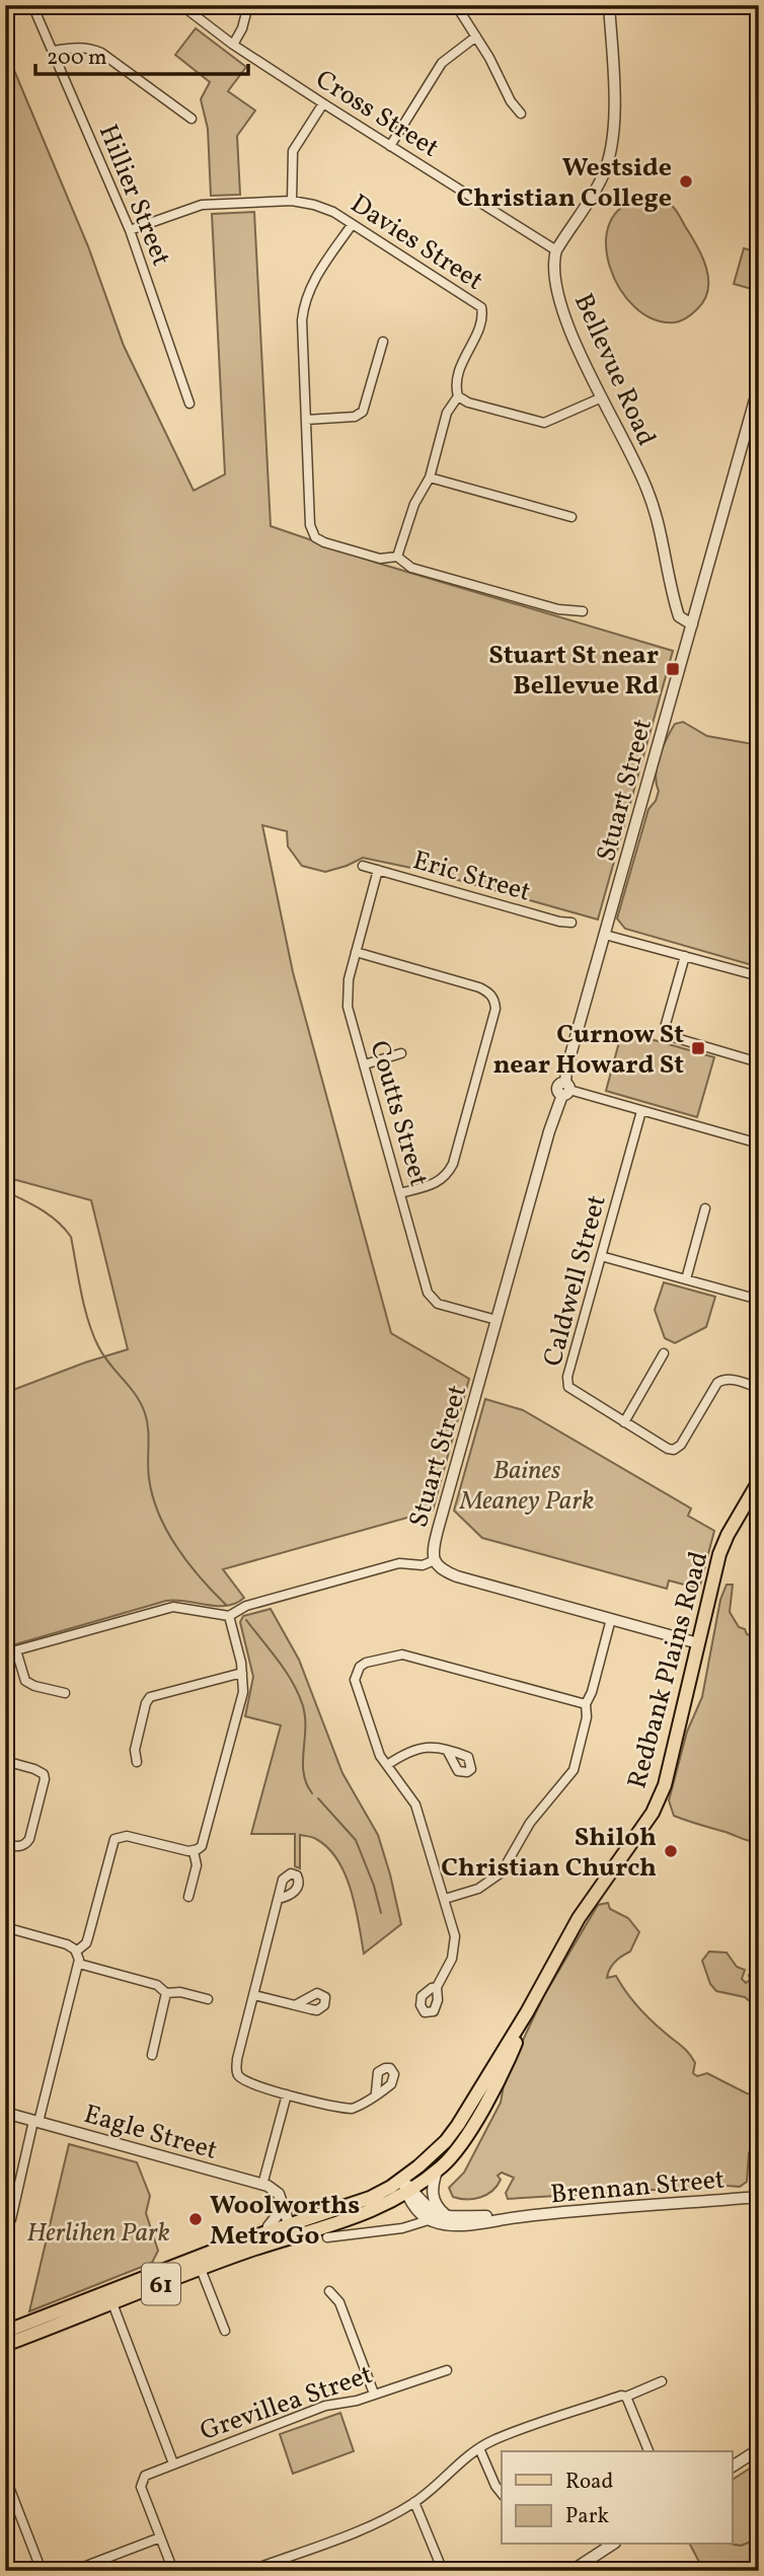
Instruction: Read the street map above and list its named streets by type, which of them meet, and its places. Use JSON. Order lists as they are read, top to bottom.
{
  "streets": {
    "main road": ["Redbank Plains Road", "61"],
    "street": [
      "Cross Street",
      "Hillier Street",
      "Davies Street",
      "Bellevue Road",
      "Stuart Street",
      "Eric Street",
      "Coutts Street",
      "Caldwell Street",
      "Eagle Street",
      "Brennan Street",
      "Grevillea Street"
    ]
  },
  "crossings": [
    ["Cross Street", "Bellevue Road"],
    ["Hillier Street", "Davies Street"],
    ["Bellevue Road", "Stuart Street"],
    ["Stuart Street", "Coutts Street"],
    ["Stuart Street", "Redbank Plains Road"],
    ["Eric Street", "Coutts Street"]
  ],
  "parks": ["Baines Meaney Park", "Herlihen Park"],
  "places": {
    "other": ["Westside Christian College", "Shiloh Christian Church", "Woolworths MetroGo"],
    "transit": ["Stuart St near Bellevue Rd", "Curnow St near Howard St"]
  },
  "legend": ["Road", "Park"],
  "scale_bar": "200 m"
}
